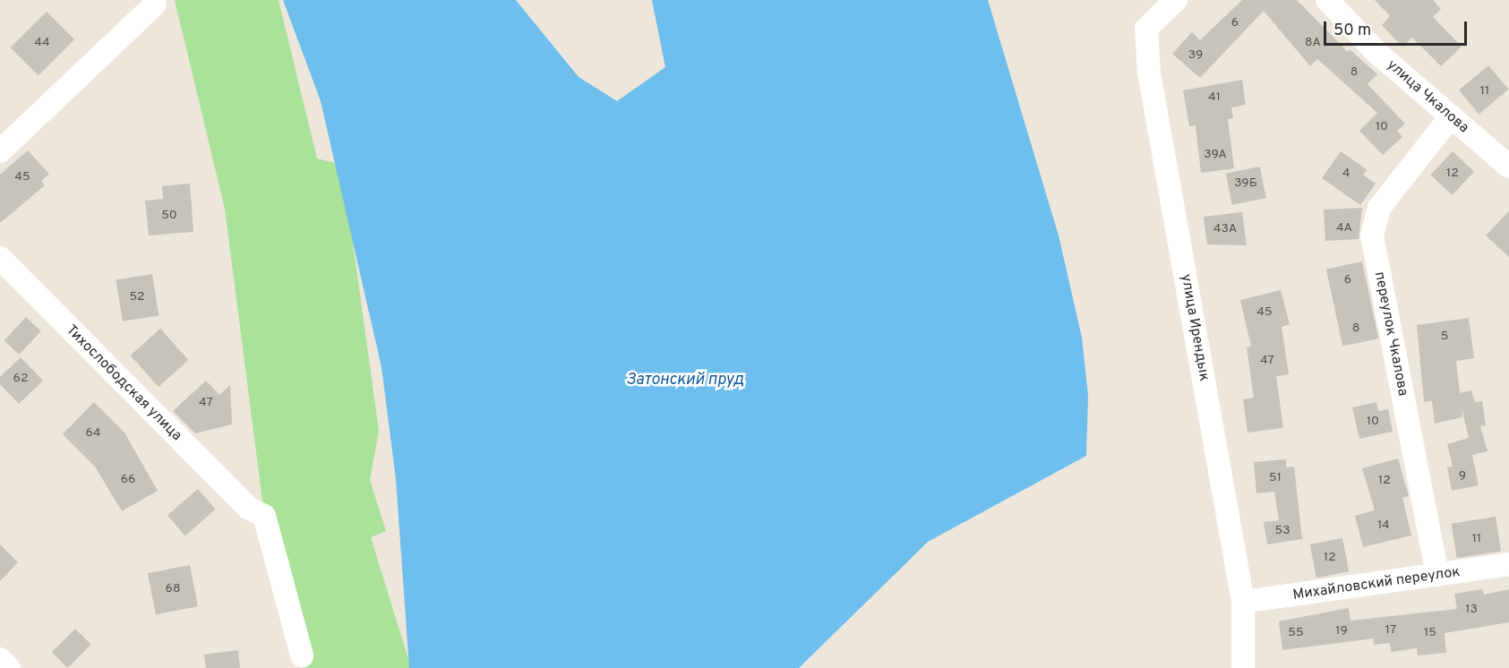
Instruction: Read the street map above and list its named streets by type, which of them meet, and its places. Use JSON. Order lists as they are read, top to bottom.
{
  "streets": {
    "street": [
      "улица Чкалова",
      "улица Ирендык",
      "переулок Чкалова",
      "Тихослободская улица",
      "Михайловский переулок"
    ]
  },
  "crossings": [
    ["улица Чкалова", "переулок Чкалова"],
    ["улица Ирендык", "Михайловский переулок"],
    ["переулок Чкалова", "Михайловский переулок"]
  ],
  "water": ["Затонский пруд"],
  "house_numbers": [
    "6",
    "44",
    "8А",
    "39",
    "8",
    "11",
    "41",
    "10",
    "39А",
    "4",
    "12",
    "45",
    "39Б",
    "50",
    "4А",
    "43А",
    "6",
    "52",
    "45",
    "8",
    "5",
    "47",
    "62",
    "47",
    "10",
    "64",
    "9",
    "51",
    "66",
    "12",
    "14",
    "53",
    "11",
    "12",
    "68",
    "13",
    "17",
    "19",
    "55",
    "15"
  ],
  "scale_bar": "50 m"
}
